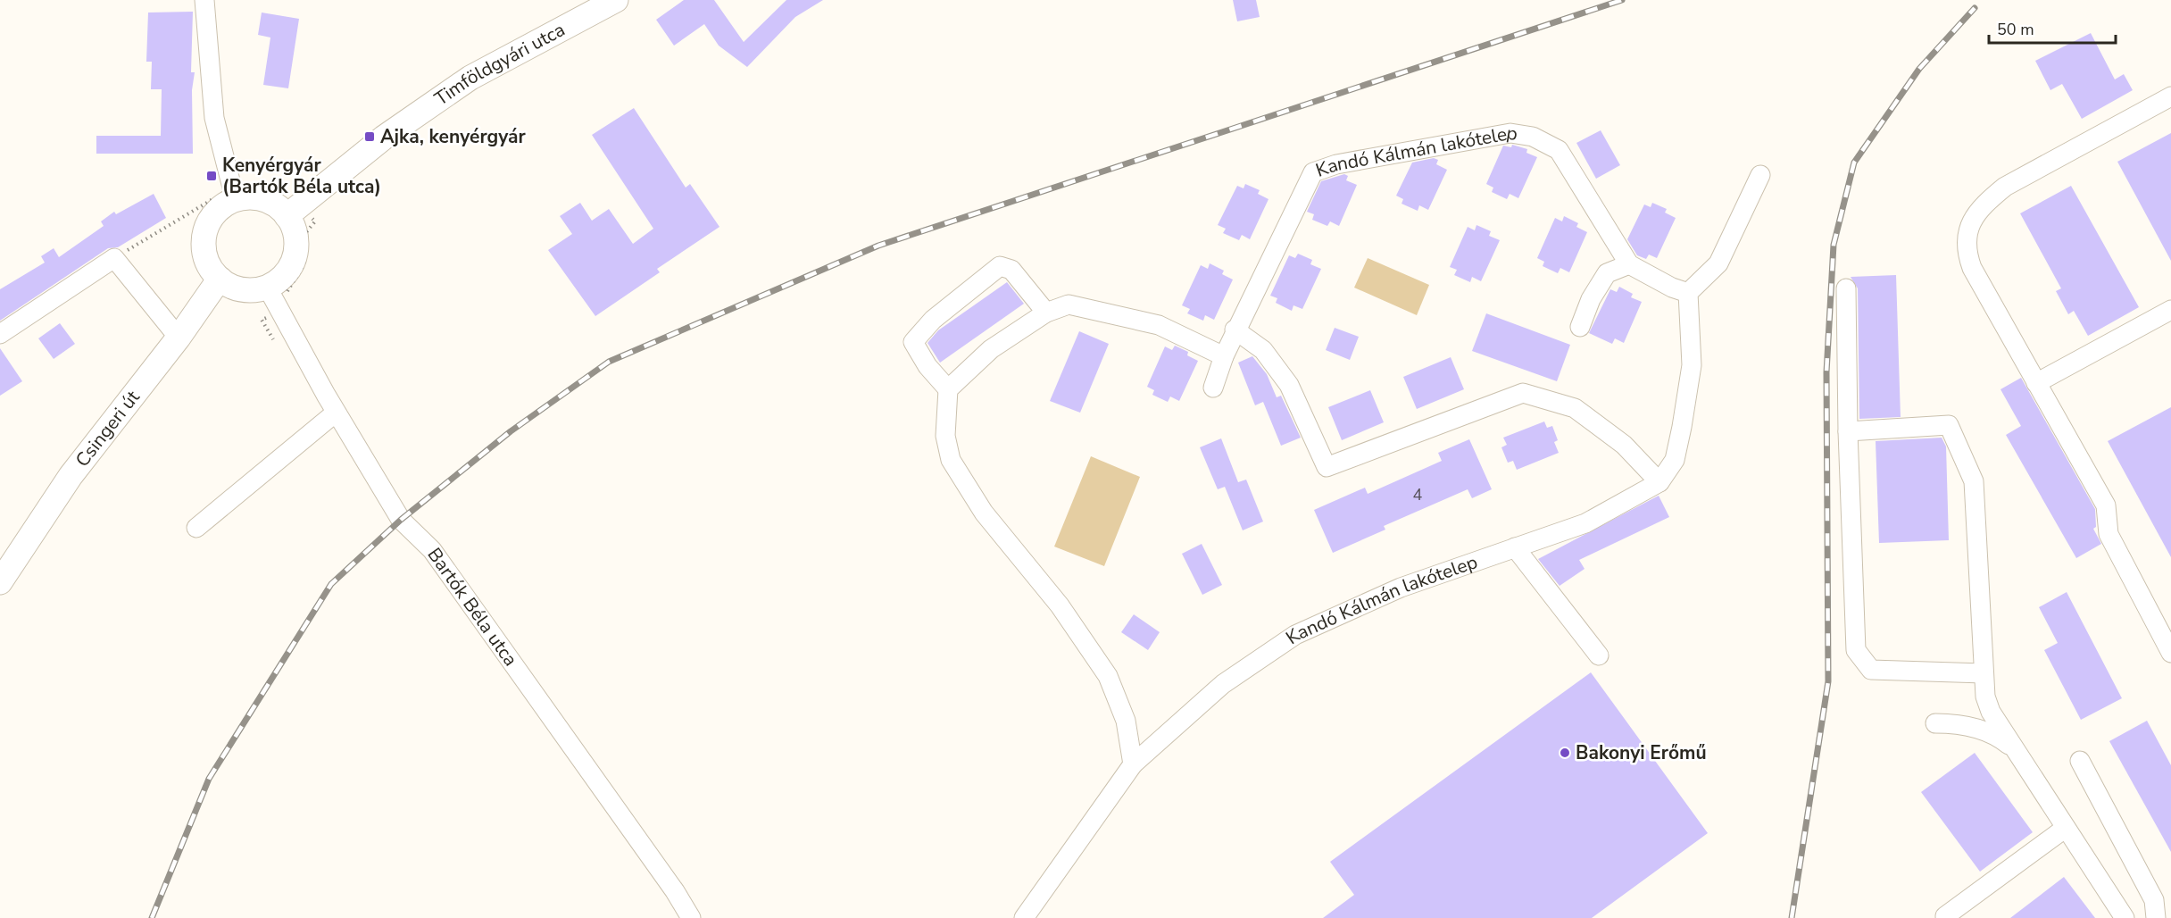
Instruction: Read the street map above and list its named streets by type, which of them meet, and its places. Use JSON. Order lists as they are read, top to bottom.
{
  "streets": {
    "main road": ["Timföldgyári utca", "Csingeri út"],
    "street": ["Kandó Kálmán lakótelep", "Bartók Béla utca"]
  },
  "crossings": [
    ["Timföldgyári utca", "Csingeri út"],
    ["Timföldgyári utca", "Bartók Béla utca"],
    ["Csingeri út", "Bartók Béla utca"]
  ],
  "places": {
    "transit": ["Ajka, kenyérgyár", "Kenyérgyár (Bartók Béla utca)"],
    "other": ["Bakonyi Erőmű"]
  },
  "house_numbers": ["4"],
  "scale_bar": "50 m"
}
